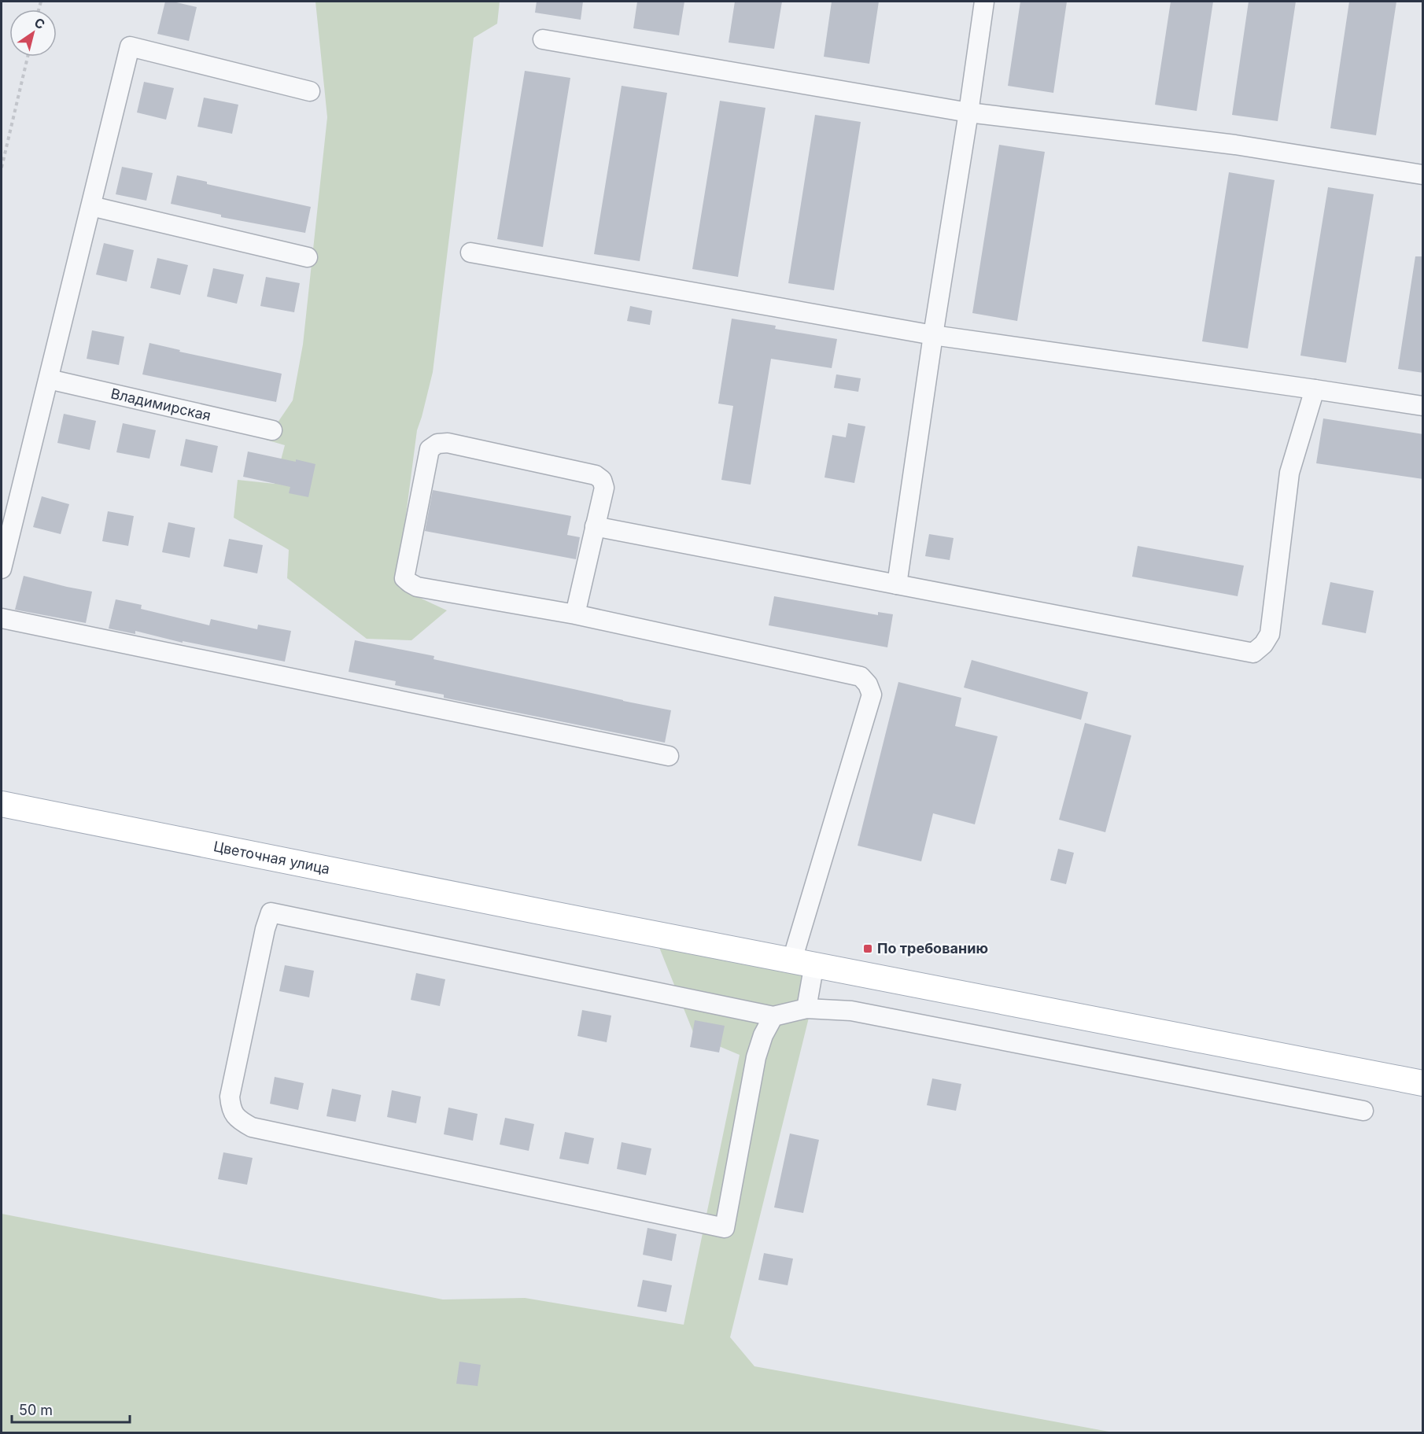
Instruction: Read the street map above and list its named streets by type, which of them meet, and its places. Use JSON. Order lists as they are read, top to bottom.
{
  "streets": {
    "main road": ["Цветочная улица"],
    "street": ["Владимирская"]
  },
  "places": {
    "transit": ["По требованию"]
  },
  "scale_bar": "50 m",
  "north": "top right"
}
